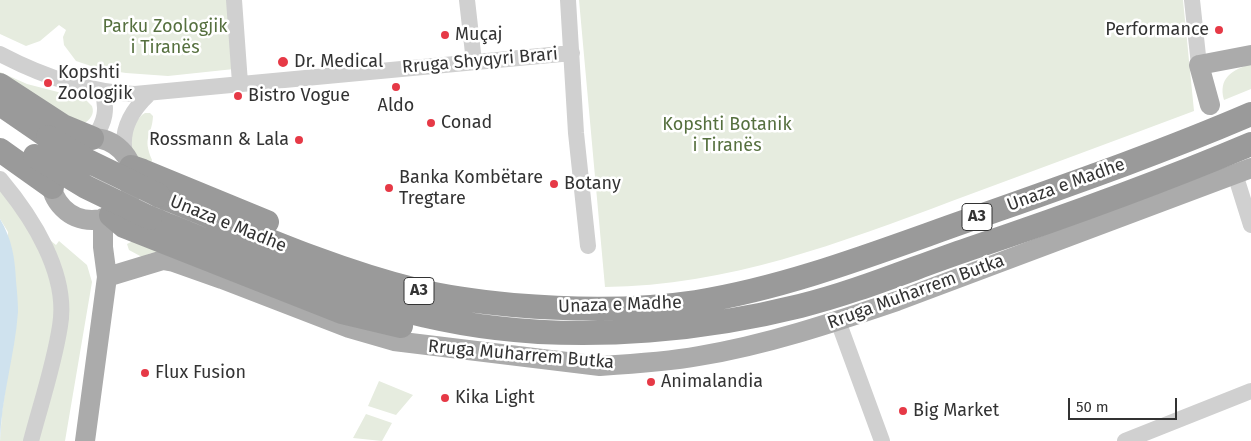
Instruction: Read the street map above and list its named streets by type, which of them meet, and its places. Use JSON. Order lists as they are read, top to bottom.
{
  "streets": {
    "highway": ["Unaza e Madhe", "A3"],
    "main road": ["Rruga Muharrem Butka"],
    "street": ["Rruga Shyqyri Brari"]
  },
  "parks": ["Parku Zoologjik i Tiranës", "Kopshti Botanik i Tiranës"],
  "places": [
    "Performance",
    "Muçaj",
    "Dr. Medical",
    "Kopshti Zoologjik",
    "Aldo",
    "Bistro Vogue",
    "Conad",
    "Rossmann & Lala",
    "Botany",
    "Banka Kombëtare Tregtare",
    "Flux Fusion",
    "Animalandia",
    "Kika Light",
    "Big Market"
  ],
  "scale_bar": "50 m"
}
